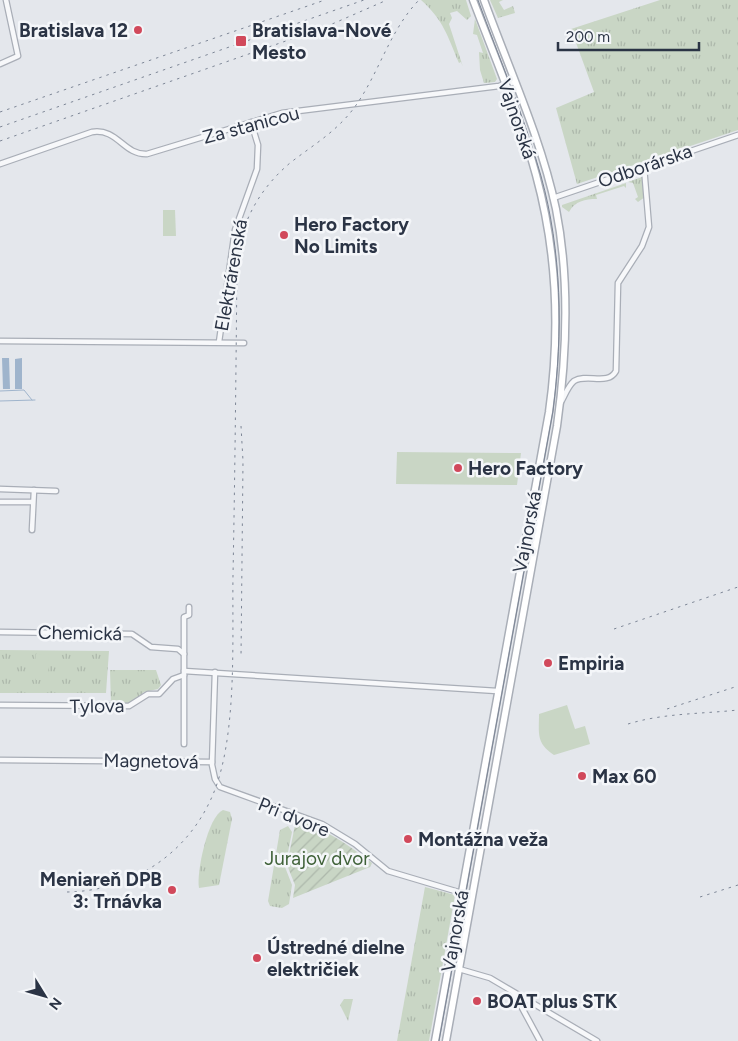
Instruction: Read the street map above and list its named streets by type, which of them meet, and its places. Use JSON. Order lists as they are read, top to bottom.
{
  "streets": {
    "main road": ["Vajnorská"],
    "street": [
      "Za stanicou",
      "Odborárska",
      "Elektrárenská",
      "Chemická",
      "Tylova",
      "Magnetová",
      "Pri dvore"
    ]
  },
  "crossings": [
    ["Vajnorská", "Za stanicou"],
    ["Vajnorská", "Odborárska"],
    ["Vajnorská", "Pri dvore"],
    ["Za stanicou", "Elektrárenská"],
    ["Magnetová", "Pri dvore"]
  ],
  "parks": ["Jurajov dvor"],
  "places": {
    "other": [
      "Bratislava 12",
      "Hero Factory No Limits",
      "Hero Factory",
      "Empiria",
      "Max 60",
      "Montážna veža",
      "Meniareň DPB 3: Trnávka",
      "Ústredné dielne električiek",
      "BOAT plus STK"
    ],
    "transit": ["Bratislava-Nové Mesto"]
  },
  "scale_bar": "200 m",
  "north": "bottom right"
}
